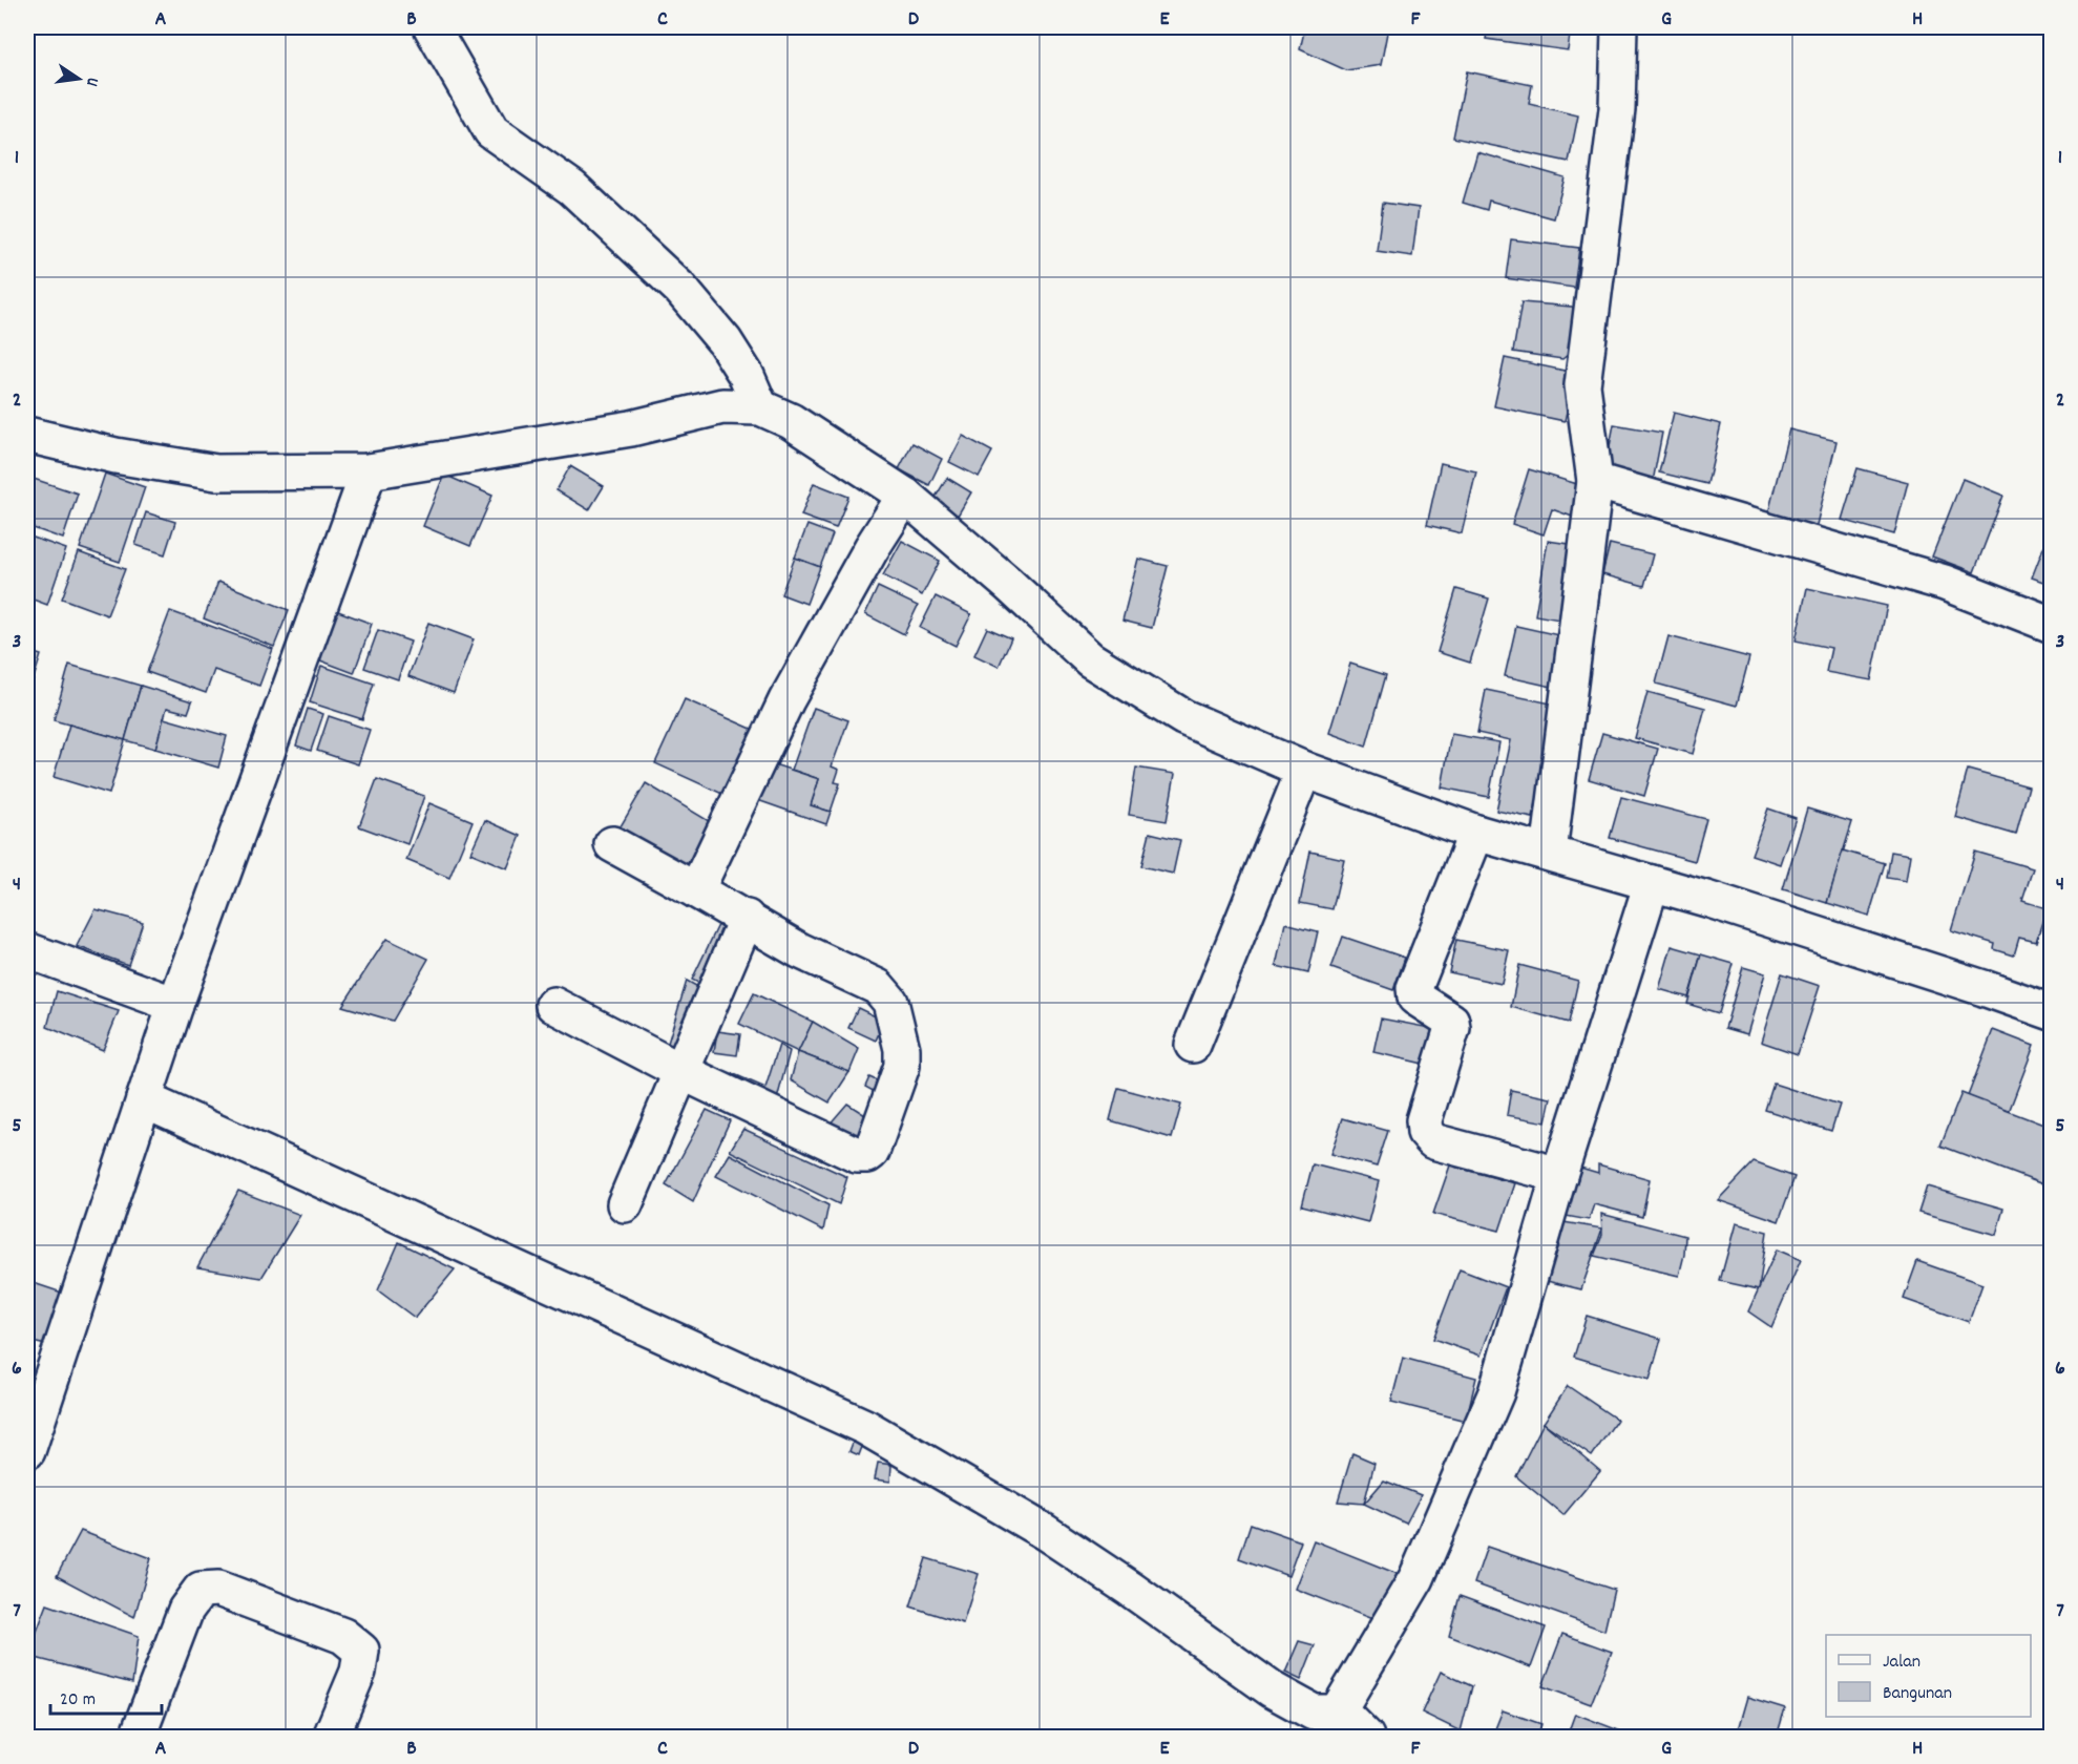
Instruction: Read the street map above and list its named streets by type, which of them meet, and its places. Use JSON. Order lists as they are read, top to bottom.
{
  "legend": ["Jalan", "Bangunan"],
  "scale_bar": "20 m",
  "north": "right",
  "grid": {
    "columns": [
      "A",
      "B",
      "C",
      "D",
      "E",
      "F",
      "G",
      "H"
    ],
    "rows": [
      "1",
      "2",
      "3",
      "4",
      "5",
      "6",
      "7"
    ]
  }
}
